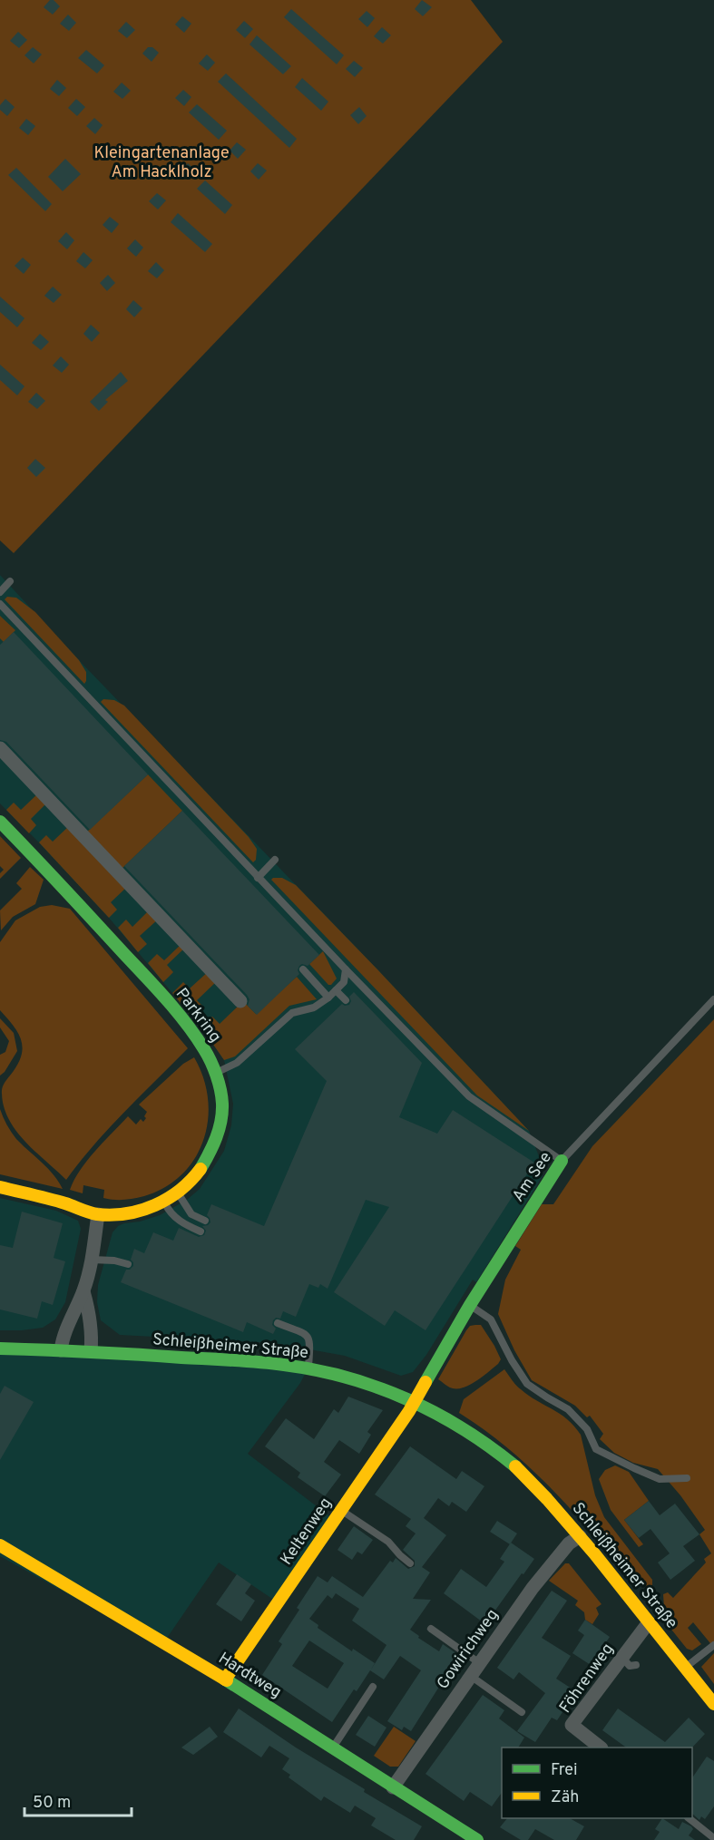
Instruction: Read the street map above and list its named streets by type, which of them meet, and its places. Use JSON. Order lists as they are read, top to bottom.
{
  "streets": {
    "street": [
      "Parkring",
      "Am See",
      "Schleißheimer Straße",
      "Keltenweg",
      "Gowirichweg",
      "Hardtweg",
      "Föhrenweg"
    ]
  },
  "crossings": [
    ["Am See", "Schleißheimer Straße"],
    ["Am See", "Keltenweg"],
    ["Schleißheimer Straße", "Keltenweg"],
    ["Schleißheimer Straße", "Gowirichweg"],
    ["Schleißheimer Straße", "Föhrenweg"],
    ["Keltenweg", "Hardtweg"],
    ["Gowirichweg", "Hardtweg"]
  ],
  "parks": ["Kleingartenanlage Am Hacklholz"],
  "legend": ["Frei", "Zäh"],
  "scale_bar": "50 m"
}
